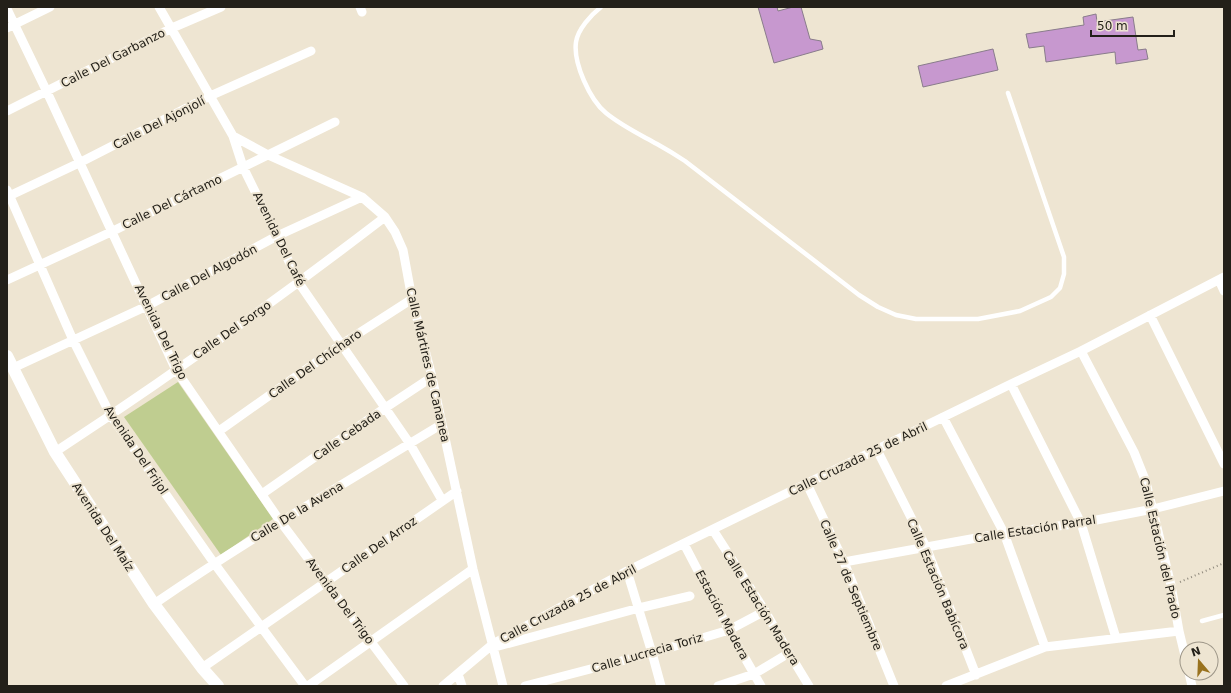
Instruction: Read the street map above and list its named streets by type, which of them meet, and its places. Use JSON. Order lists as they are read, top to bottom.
{
  "streets": {
    "street": [
      "Calle Del Garbanzo",
      "Calle Del Ajonjolí",
      "Calle Del Cártamo",
      "Avenida Del Café",
      "Calle Del Algodón",
      "Calle Del Sorgo",
      "Avenida Del Trigo",
      "Calle Del Chícharo",
      "Calle Mártires de Cananea",
      "Calle Cebada",
      "Avenida Del Frijol",
      "Calle Cruzada 25 de Abril",
      "Calle De la Avena",
      "Avenida Del Maíz",
      "Calle Estación Parral",
      "Calle Del Arroz",
      "Calle Estación del Prado",
      "Calle Estación Babícora",
      "Calle 27 de Septiembre",
      "Calle Estación Madera",
      "Estación Madera",
      "Calle Lucrecia Toriz"
    ]
  },
  "crossings": [
    ["Calle Del Garbanzo", "Avenida Del Café"],
    ["Calle Del Garbanzo", "Avenida Del Trigo"],
    ["Calle Del Ajonjolí", "Avenida Del Café"],
    ["Calle Del Ajonjolí", "Avenida Del Trigo"],
    ["Calle Del Ajonjolí", "Avenida Del Frijol"],
    ["Calle Del Cártamo", "Avenida Del Café"],
    ["Calle Del Cártamo", "Avenida Del Trigo"],
    ["Calle Del Cártamo", "Calle Mártires de Cananea"],
    ["Calle Del Cártamo", "Avenida Del Frijol"],
    ["Avenida Del Café", "Calle Del Algodón"],
    ["Avenida Del Café", "Calle Del Sorgo"],
    ["Avenida Del Café", "Calle Del Chícharo"],
    ["Avenida Del Café", "Calle Mártires de Cananea"],
    ["Avenida Del Café", "Calle Cebada"],
    ["Avenida Del Café", "Calle De la Avena"],
    ["Avenida Del Café", "Calle Del Arroz"],
    ["Calle Del Algodón", "Avenida Del Trigo"],
    ["Calle Del Algodón", "Calle Mártires de Cananea"],
    ["Calle Del Algodón", "Avenida Del Frijol"],
    ["Calle Del Algodón", "Avenida Del Maíz"],
    ["Calle Del Sorgo", "Avenida Del Trigo"],
    ["Calle Del Sorgo", "Calle Mártires de Cananea"],
    ["Calle Del Sorgo", "Avenida Del Frijol"],
    ["Calle Del Sorgo", "Avenida Del Maíz"],
    ["Avenida Del Trigo", "Calle Del Chícharo"],
    ["Avenida Del Trigo", "Calle Cebada"],
    ["Avenida Del Trigo", "Calle De la Avena"],
    ["Avenida Del Trigo", "Calle Del Arroz"],
    ["Calle Del Chícharo", "Calle Mártires de Cananea"],
    ["Calle Mártires de Cananea", "Calle Cebada"],
    ["Calle Mártires de Cananea", "Calle Cruzada 25 de Abril"],
    ["Calle Mártires de Cananea", "Calle De la Avena"],
    ["Calle Mártires de Cananea", "Calle Del Arroz"],
    ["Avenida Del Frijol", "Calle De la Avena"],
    ["Avenida Del Frijol", "Calle Del Arroz"],
    ["Calle Cruzada 25 de Abril", "Calle Estación del Prado"],
    ["Calle Cruzada 25 de Abril", "Calle Estación Babícora"],
    ["Calle Cruzada 25 de Abril", "Calle 27 de Septiembre"],
    ["Calle Cruzada 25 de Abril", "Calle Estación Madera"],
    ["Calle Cruzada 25 de Abril", "Estación Madera"],
    ["Calle De la Avena", "Avenida Del Maíz"],
    ["Avenida Del Maíz", "Calle Del Arroz"],
    ["Calle Estación Parral", "Calle Estación del Prado"],
    ["Calle Estación Parral", "Calle Estación Babícora"],
    ["Calle Estación Parral", "Calle 27 de Septiembre"],
    ["Calle Estación Madera", "Calle Lucrecia Toriz"],
    ["Estación Madera", "Calle Lucrecia Toriz"]
  ],
  "scale_bar": "50 m",
  "north": "top"
}
